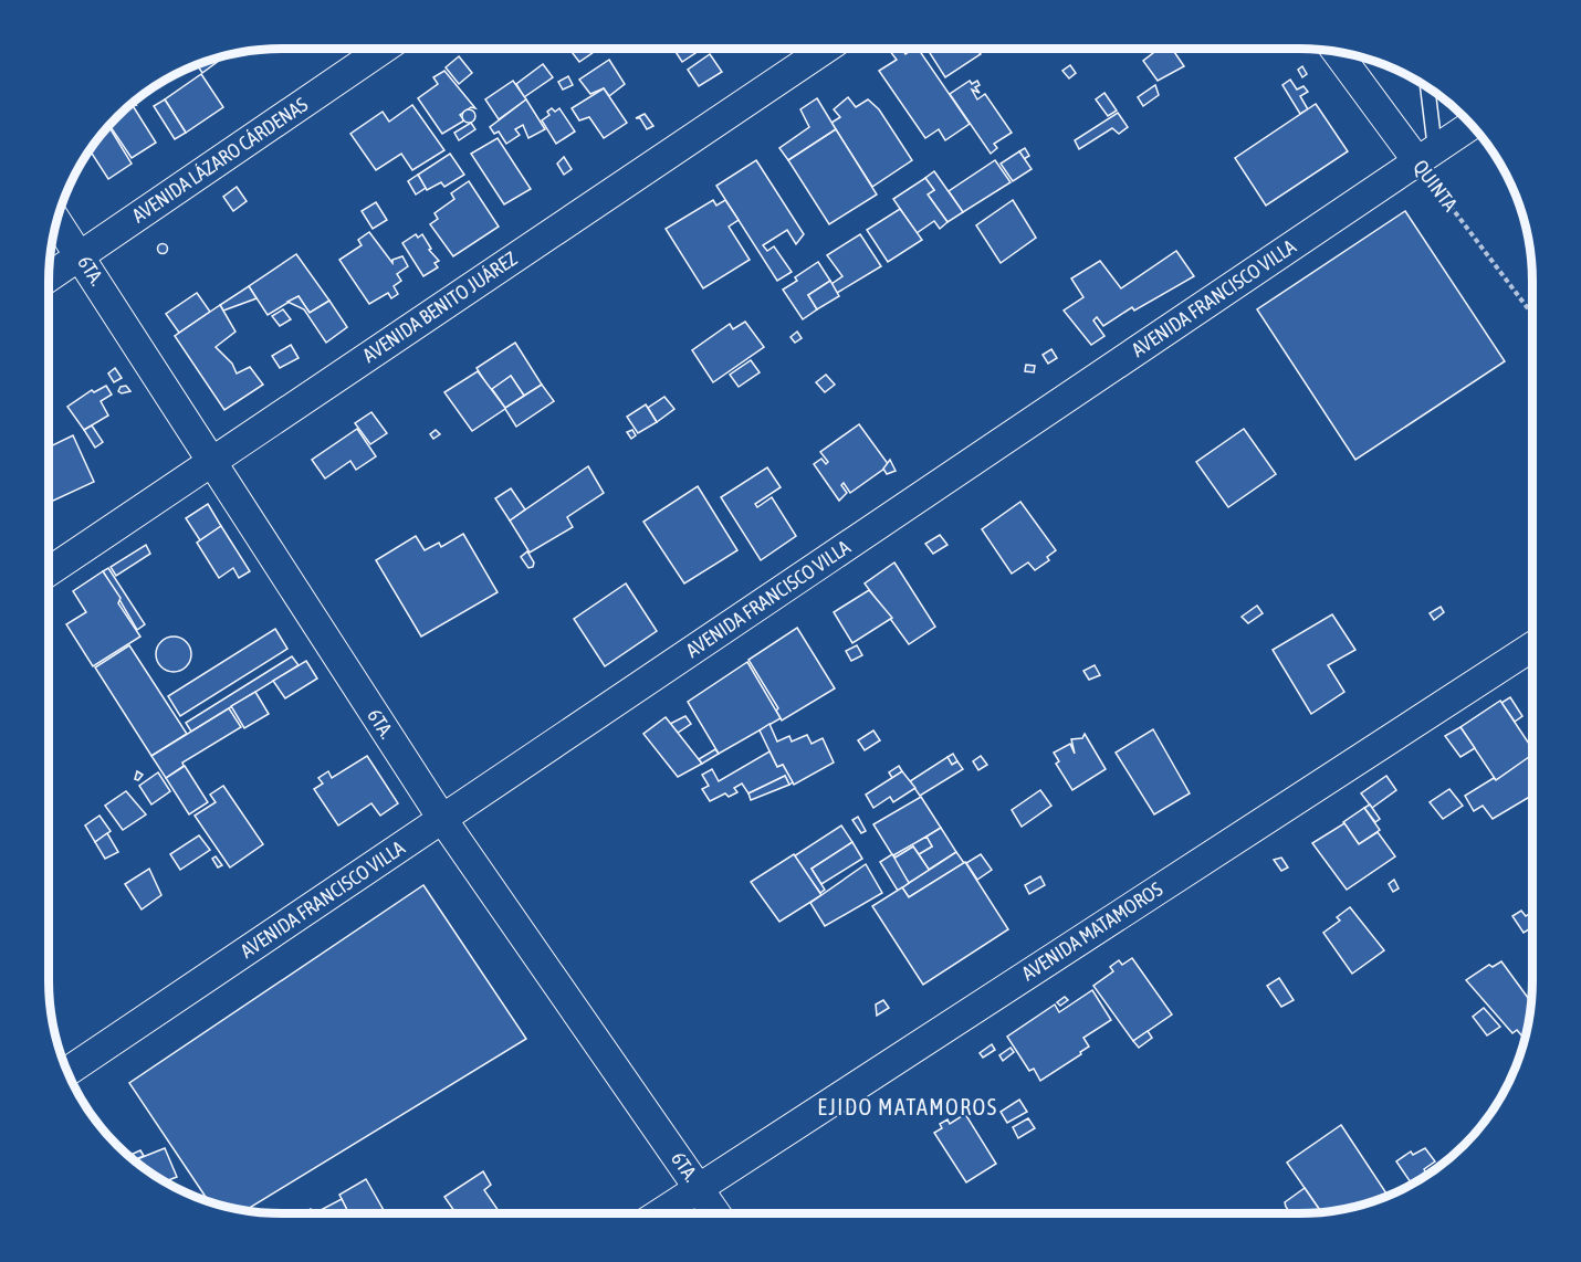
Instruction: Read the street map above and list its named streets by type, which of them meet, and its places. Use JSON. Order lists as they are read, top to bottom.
{
  "streets": {
    "street": [
      "AVENIDA LÁZARO CÁRDENAS",
      "QUINTA",
      "6TA.",
      "AVENIDA FRANCISCO VILLA",
      "AVENIDA BENITO JUÁREZ",
      "AVENIDA MATAMOROS"
    ]
  },
  "crossings": [
    ["AVENIDA LÁZARO CÁRDENAS", "6TA."],
    ["QUINTA", "AVENIDA FRANCISCO VILLA"],
    ["6TA.", "AVENIDA FRANCISCO VILLA"],
    ["6TA.", "AVENIDA BENITO JUÁREZ"],
    ["6TA.", "AVENIDA MATAMOROS"]
  ],
  "districts": ["EJIDO MATAMOROS"]
}
